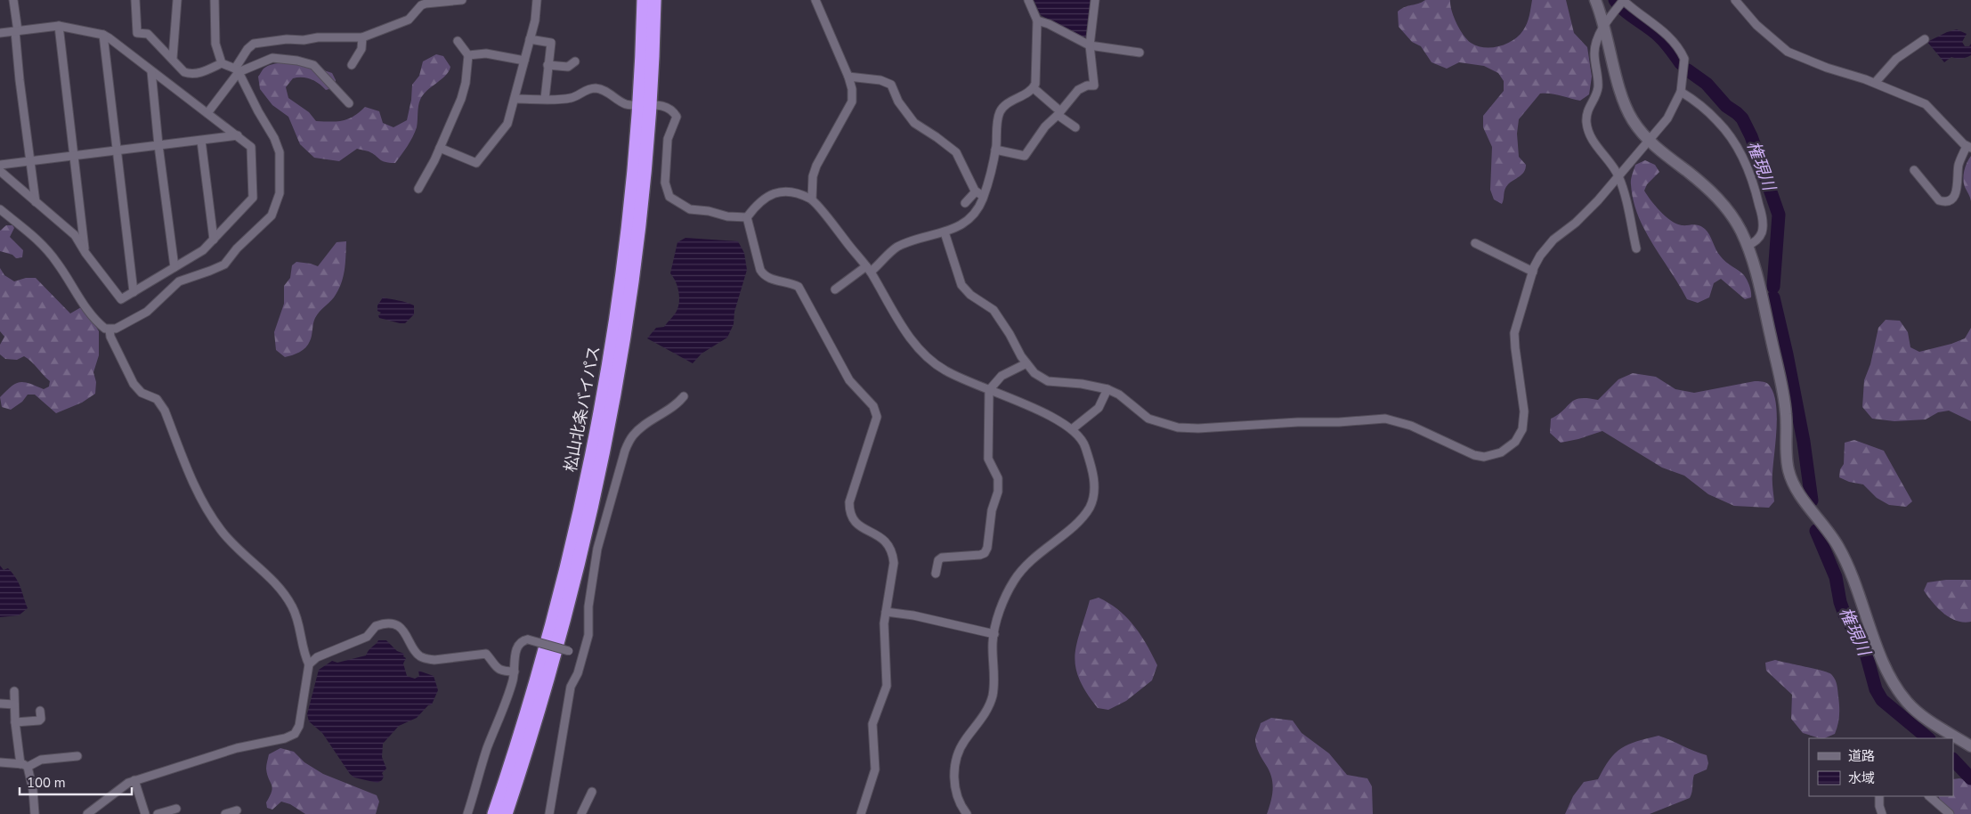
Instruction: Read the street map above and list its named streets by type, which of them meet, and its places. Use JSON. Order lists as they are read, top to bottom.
{
  "streets": {
    "highway": ["松山北条バイパス"]
  },
  "water": ["権現川"],
  "legend": ["道路", "水域"],
  "scale_bar": "100 m"
}
